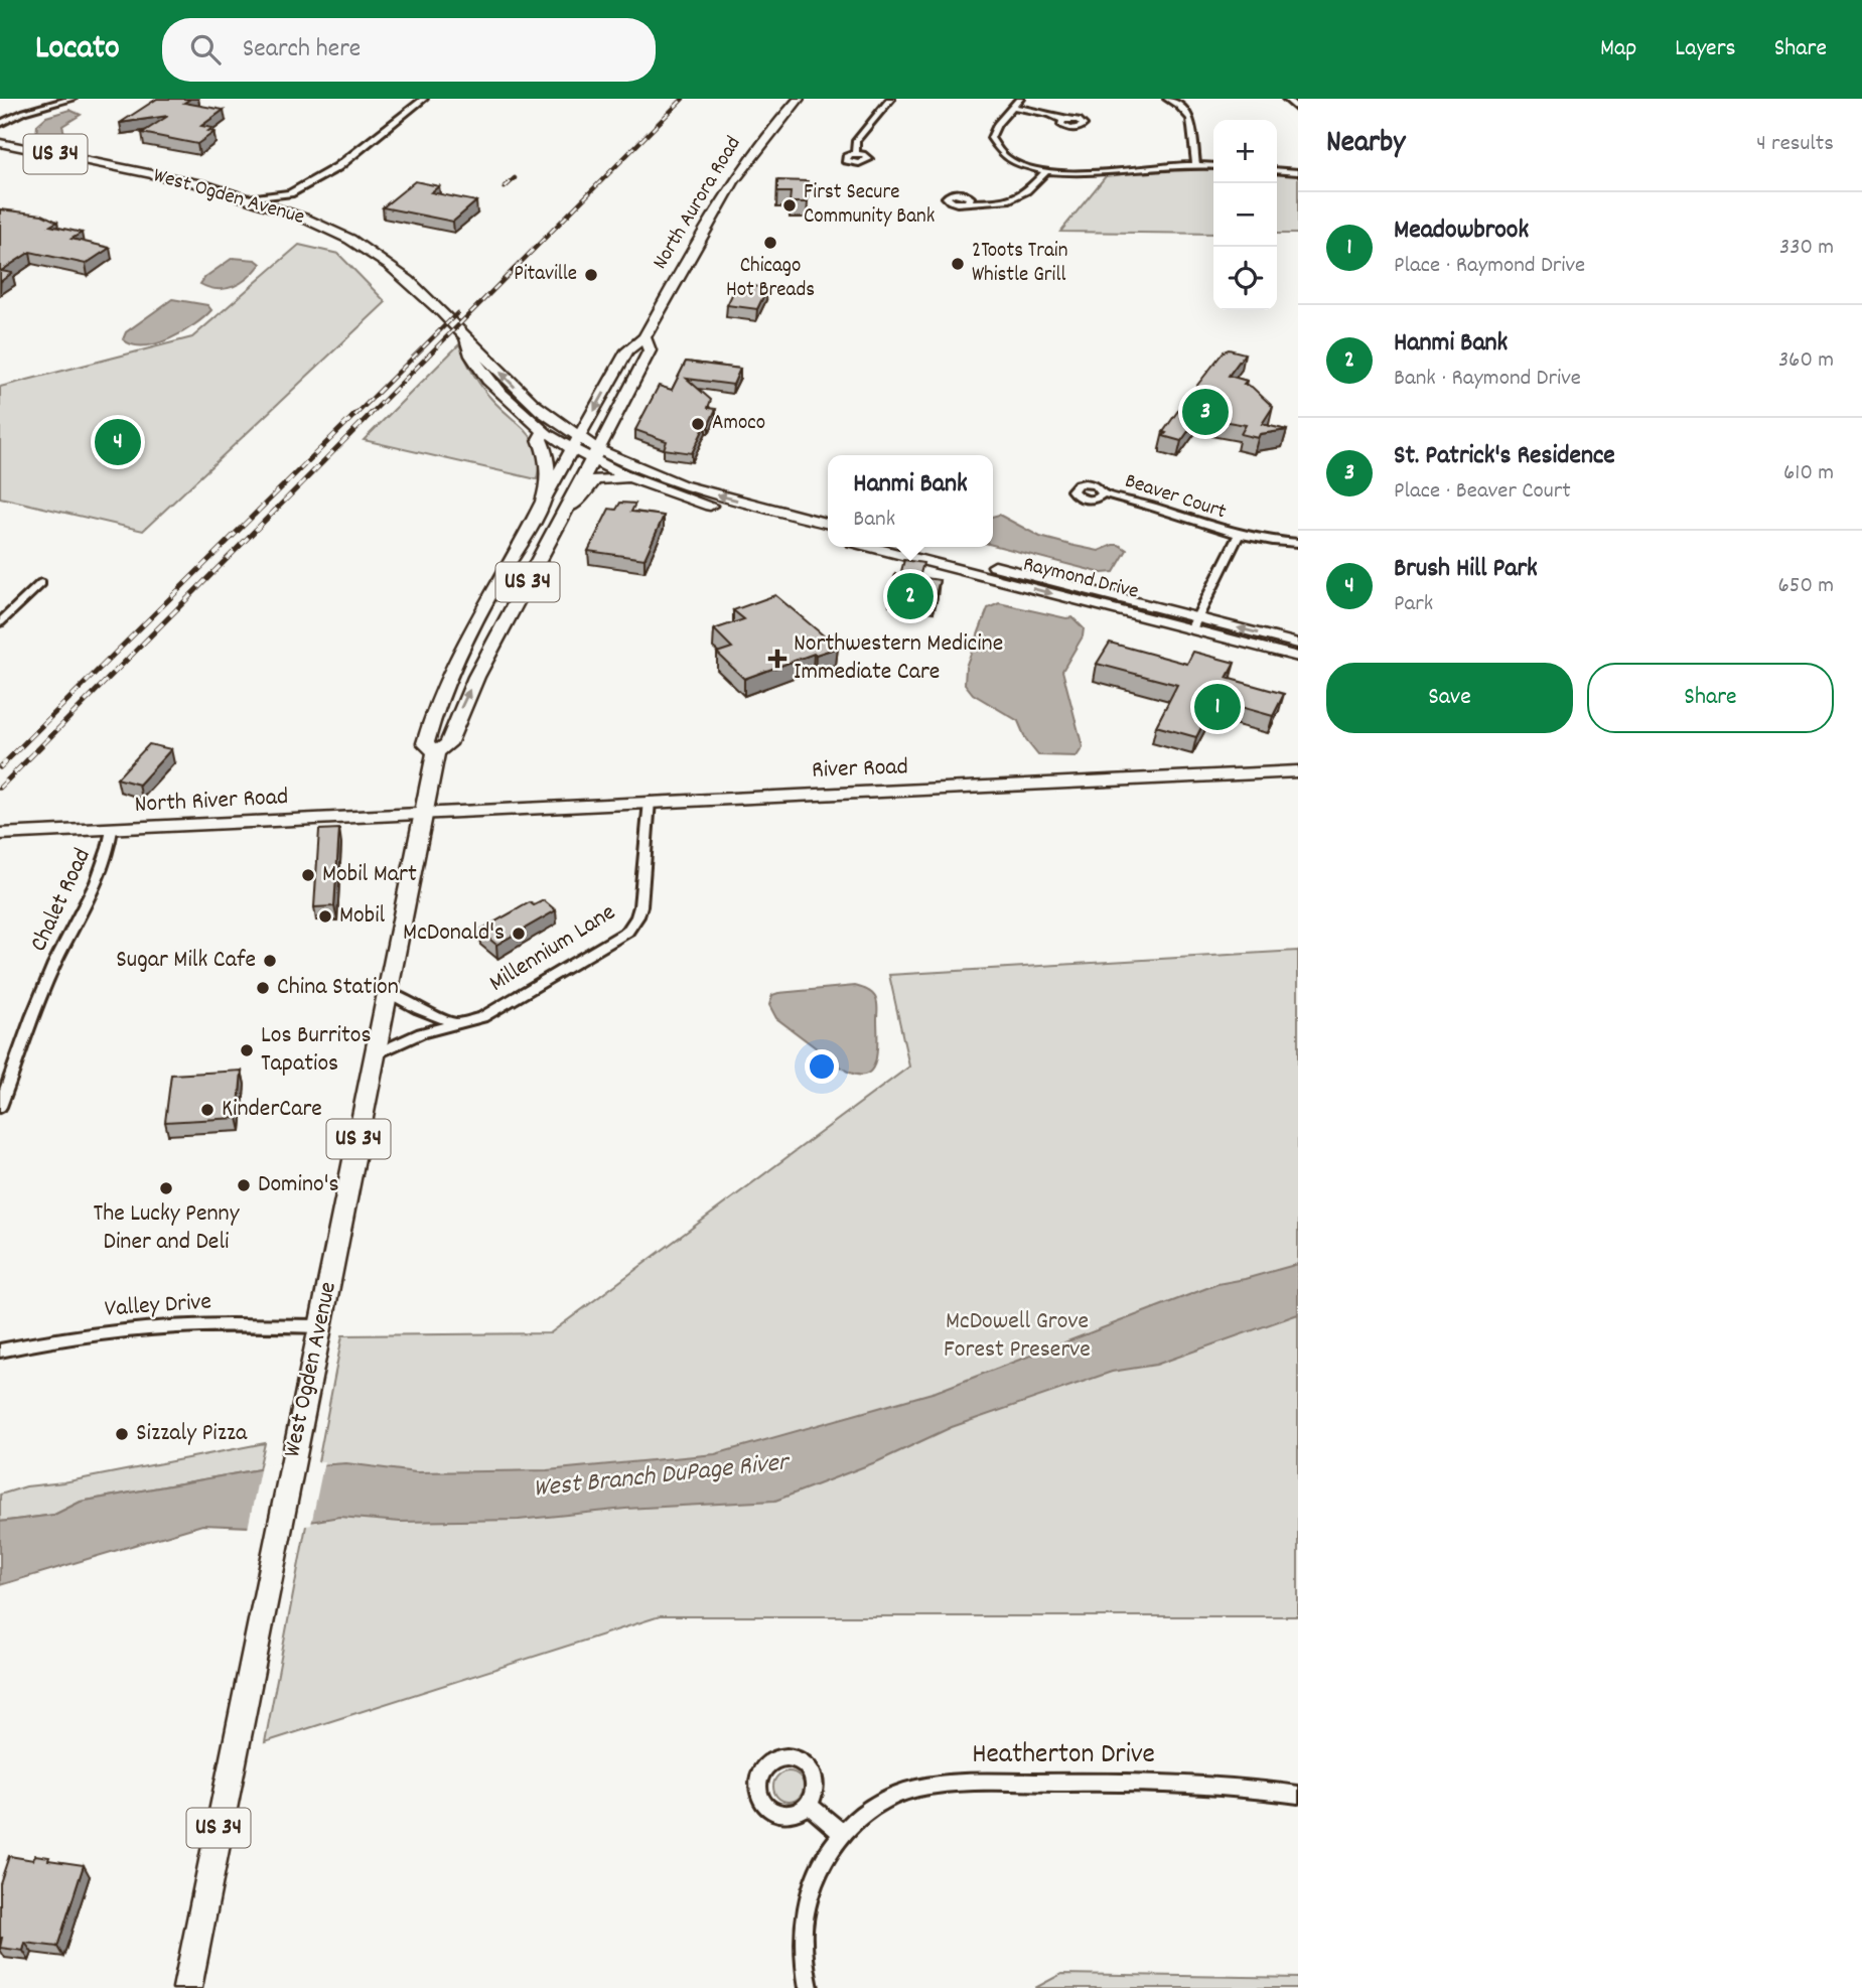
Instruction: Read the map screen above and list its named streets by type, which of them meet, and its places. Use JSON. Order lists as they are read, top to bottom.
{
  "streets": {
    "main road": ["US 34", "West Ogden Avenue", "North Aurora Road"],
    "street": [
      "Beaver Court",
      "Raymond Drive",
      "River Road",
      "North River Road",
      "Chalet Road",
      "Millennium Lane",
      "Valley Drive",
      "Heatherton Drive"
    ]
  },
  "crossings": [
    ["West Ogden Avenue", "North Aurora Road"],
    ["West Ogden Avenue", "River Road"],
    ["West Ogden Avenue", "North River Road"],
    ["West Ogden Avenue", "Millennium Lane"],
    ["West Ogden Avenue", "Valley Drive"],
    ["River Road", "North River Road"],
    ["River Road", "Millennium Lane"],
    ["North River Road", "Chalet Road"]
  ],
  "water": ["West Branch DuPage River"],
  "parks": ["McDowell Grove Forest Preserve"],
  "places": {
    "other": [
      "First Secure Community Bank",
      "Chicago Hot Breads",
      "2Toots Train Whistle Grill",
      "Pitaville",
      "Amoco",
      "Mobil Mart",
      "Mobil",
      "McDonald's",
      "Sugar Milk Cafe",
      "China Station",
      "Los Burritos Tapatios",
      "KinderCare",
      "Domino's",
      "The Lucky Penny Diner and Deli",
      "Sizzaly Pizza"
    ],
    "health": ["Northwestern Medicine Immediate Care"]
  },
  "page": {
    "header": "Locato",
    "search": "Search here",
    "nav": ["Map", "Layers", "Share"],
    "heading": ["Nearby", "4 results"],
    "map_buttons": ["+", "−"],
    "list": [
      {
        "mark": "1",
        "name": "Meadowbrook",
        "note": "Place · Raymond Drive",
        "value": "330 m"
      },
      {
        "mark": "2",
        "name": "Hanmi Bank",
        "note": "Bank · Raymond Drive",
        "value": "360 m"
      },
      {
        "mark": "3",
        "name": "St. Patrick's Residence",
        "note": "Place · Beaver Court",
        "value": "610 m"
      },
      {
        "mark": "4",
        "name": "Brush Hill Park",
        "note": "Park",
        "value": "650 m"
      }
    ],
    "pins": [
      "3",
      "4",
      "2",
      "1"
    ],
    "popup": ["Hanmi Bank", "Bank"],
    "buttons": ["Save", "Share"]
  }
}
